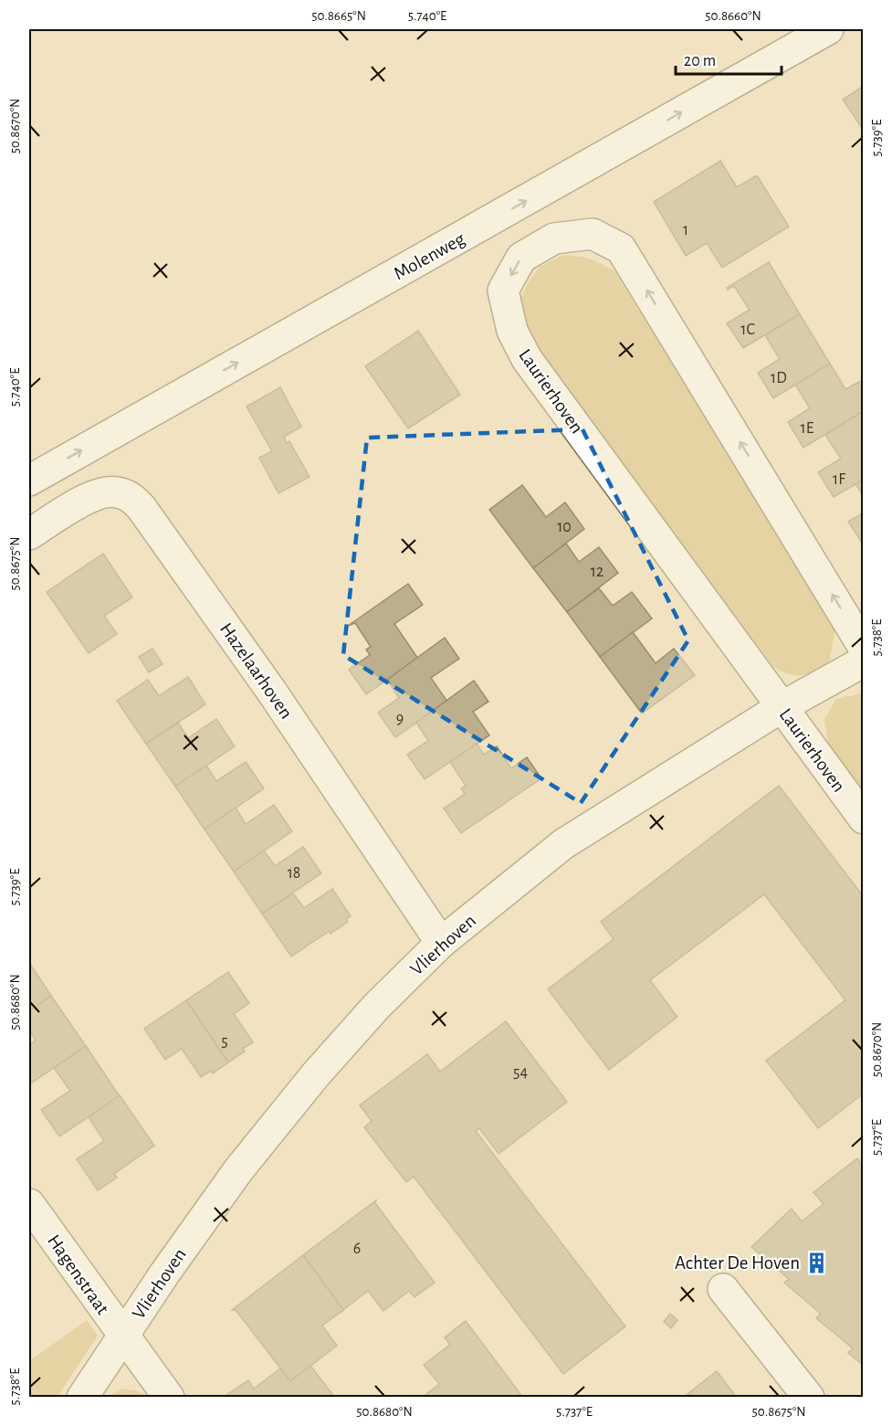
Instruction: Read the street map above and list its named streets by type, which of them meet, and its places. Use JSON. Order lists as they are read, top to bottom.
{
  "streets": {
    "street": [
      "Molenweg",
      "Laurierhoven",
      "Hazelaarhoven",
      "Vlierhoven",
      "Hagenstraat"
    ]
  },
  "crossings": [
    ["Laurierhoven", "Vlierhoven"],
    ["Hazelaarhoven", "Vlierhoven"],
    ["Vlierhoven", "Hagenstraat"]
  ],
  "one_way": ["Molenweg"],
  "places": {
    "building": ["Achter De Hoven"]
  },
  "house_numbers": [
    "1",
    "1C",
    "1D",
    "1E",
    "1F",
    "10",
    "12",
    "9",
    "18",
    "5",
    "54",
    "6"
  ],
  "scale_bar": "20 m",
  "coordinates": [
    "50.8665°N",
    "5.740°E",
    "50.8660°N",
    "50.8670°N",
    "5.739°E",
    "50.8675°N",
    "5.738°E",
    "50.8680°N",
    "5.737°E"
  ]
}
